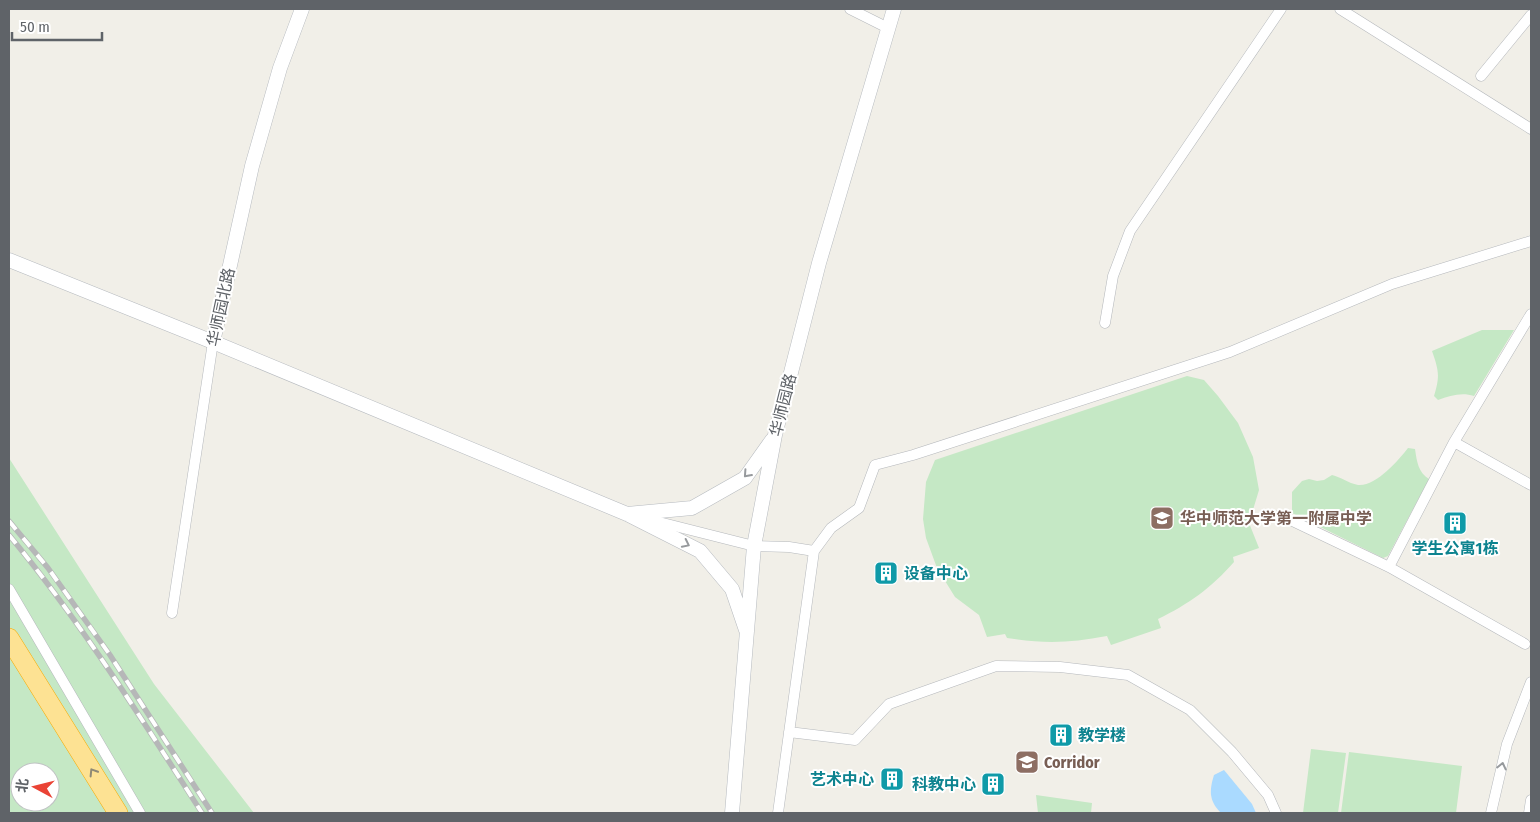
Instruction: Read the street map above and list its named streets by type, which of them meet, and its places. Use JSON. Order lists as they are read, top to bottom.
{
  "streets": {
    "main road": ["华师园北路", "华师园路"]
  },
  "places": {
    "school or university": ["华中师范大学第一附属中学", "Corridor"],
    "building": [
      "学生公寓1栋",
      "设备中心",
      "教学楼",
      "艺术中心",
      "科教中心"
    ]
  },
  "scale_bar": "50 m",
  "north": "left"
}
